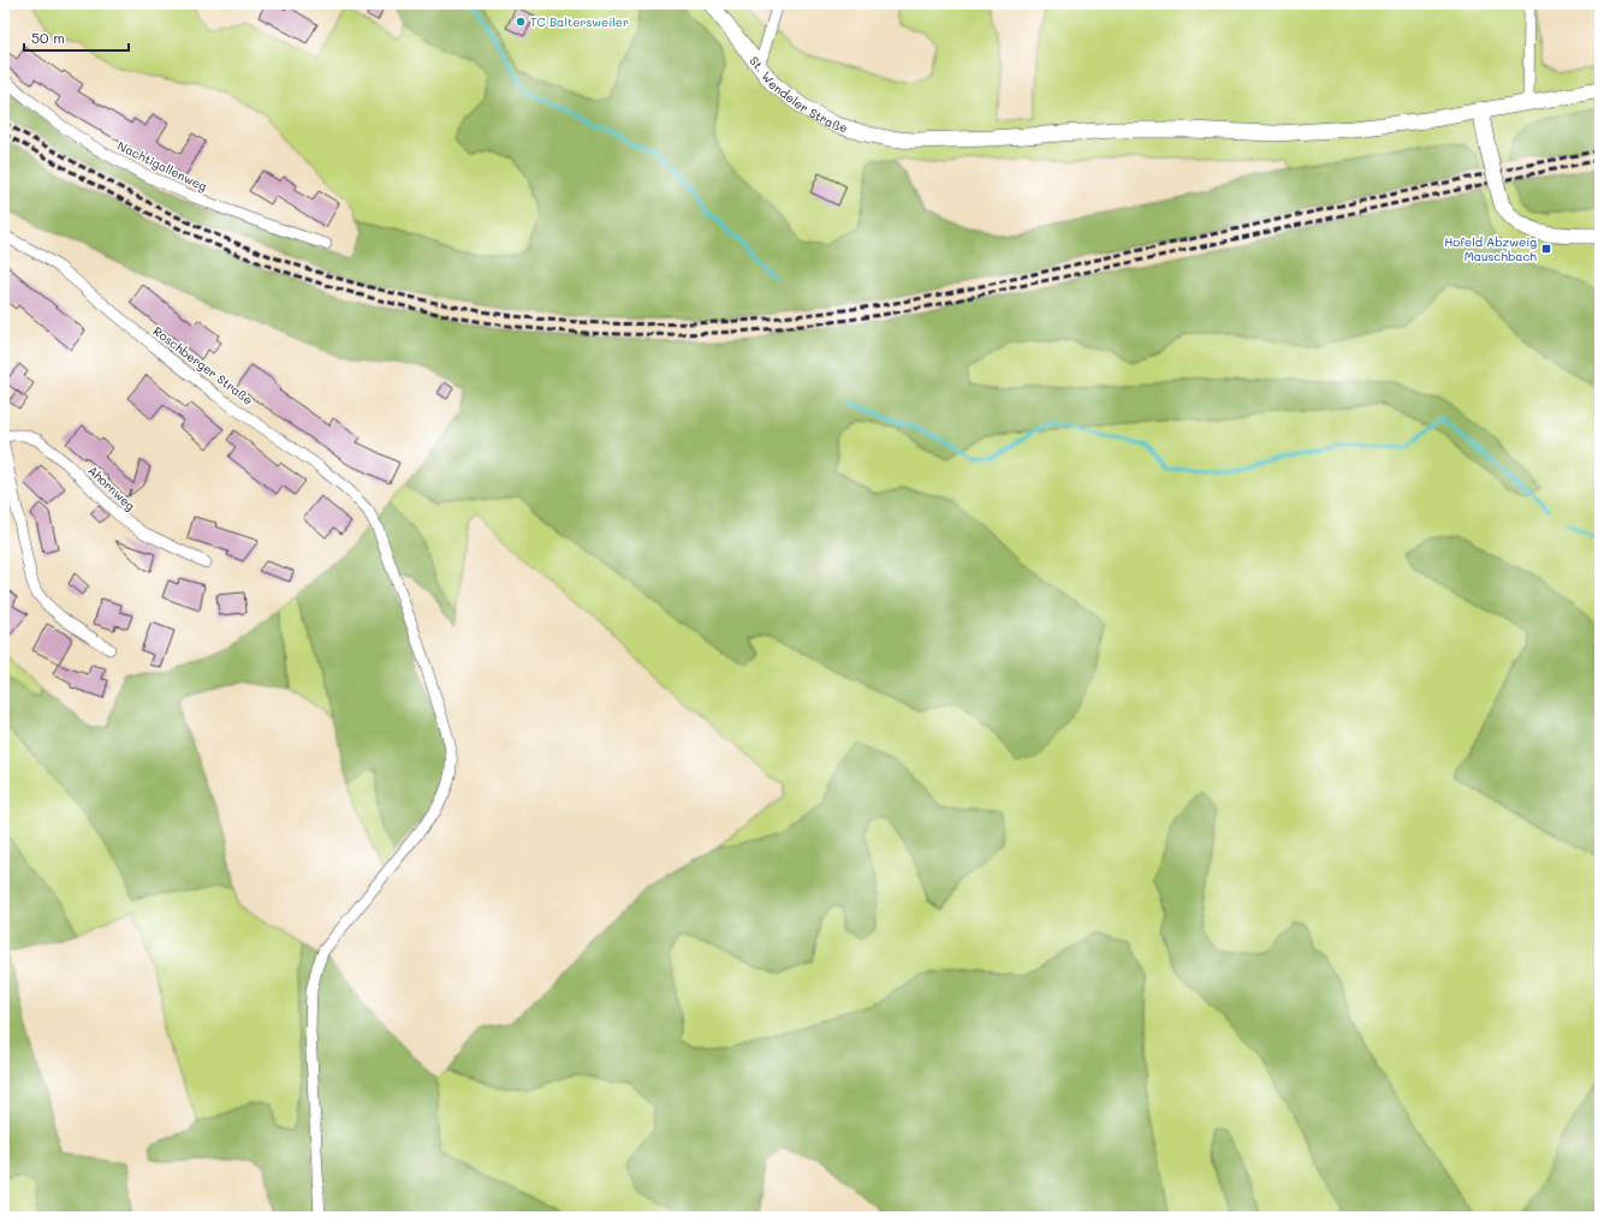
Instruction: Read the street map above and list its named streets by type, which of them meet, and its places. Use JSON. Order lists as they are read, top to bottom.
{
  "streets": {
    "main road": ["St. Wendeler Straße"],
    "street": ["Nachtigallenweg", "Roschberger Straße", "Ahornweg"]
  },
  "places": {
    "other": ["TC Baltersweiler"],
    "transit": ["Hofeld Abzweig Mauschbach"]
  },
  "scale_bar": "50 m"
}
